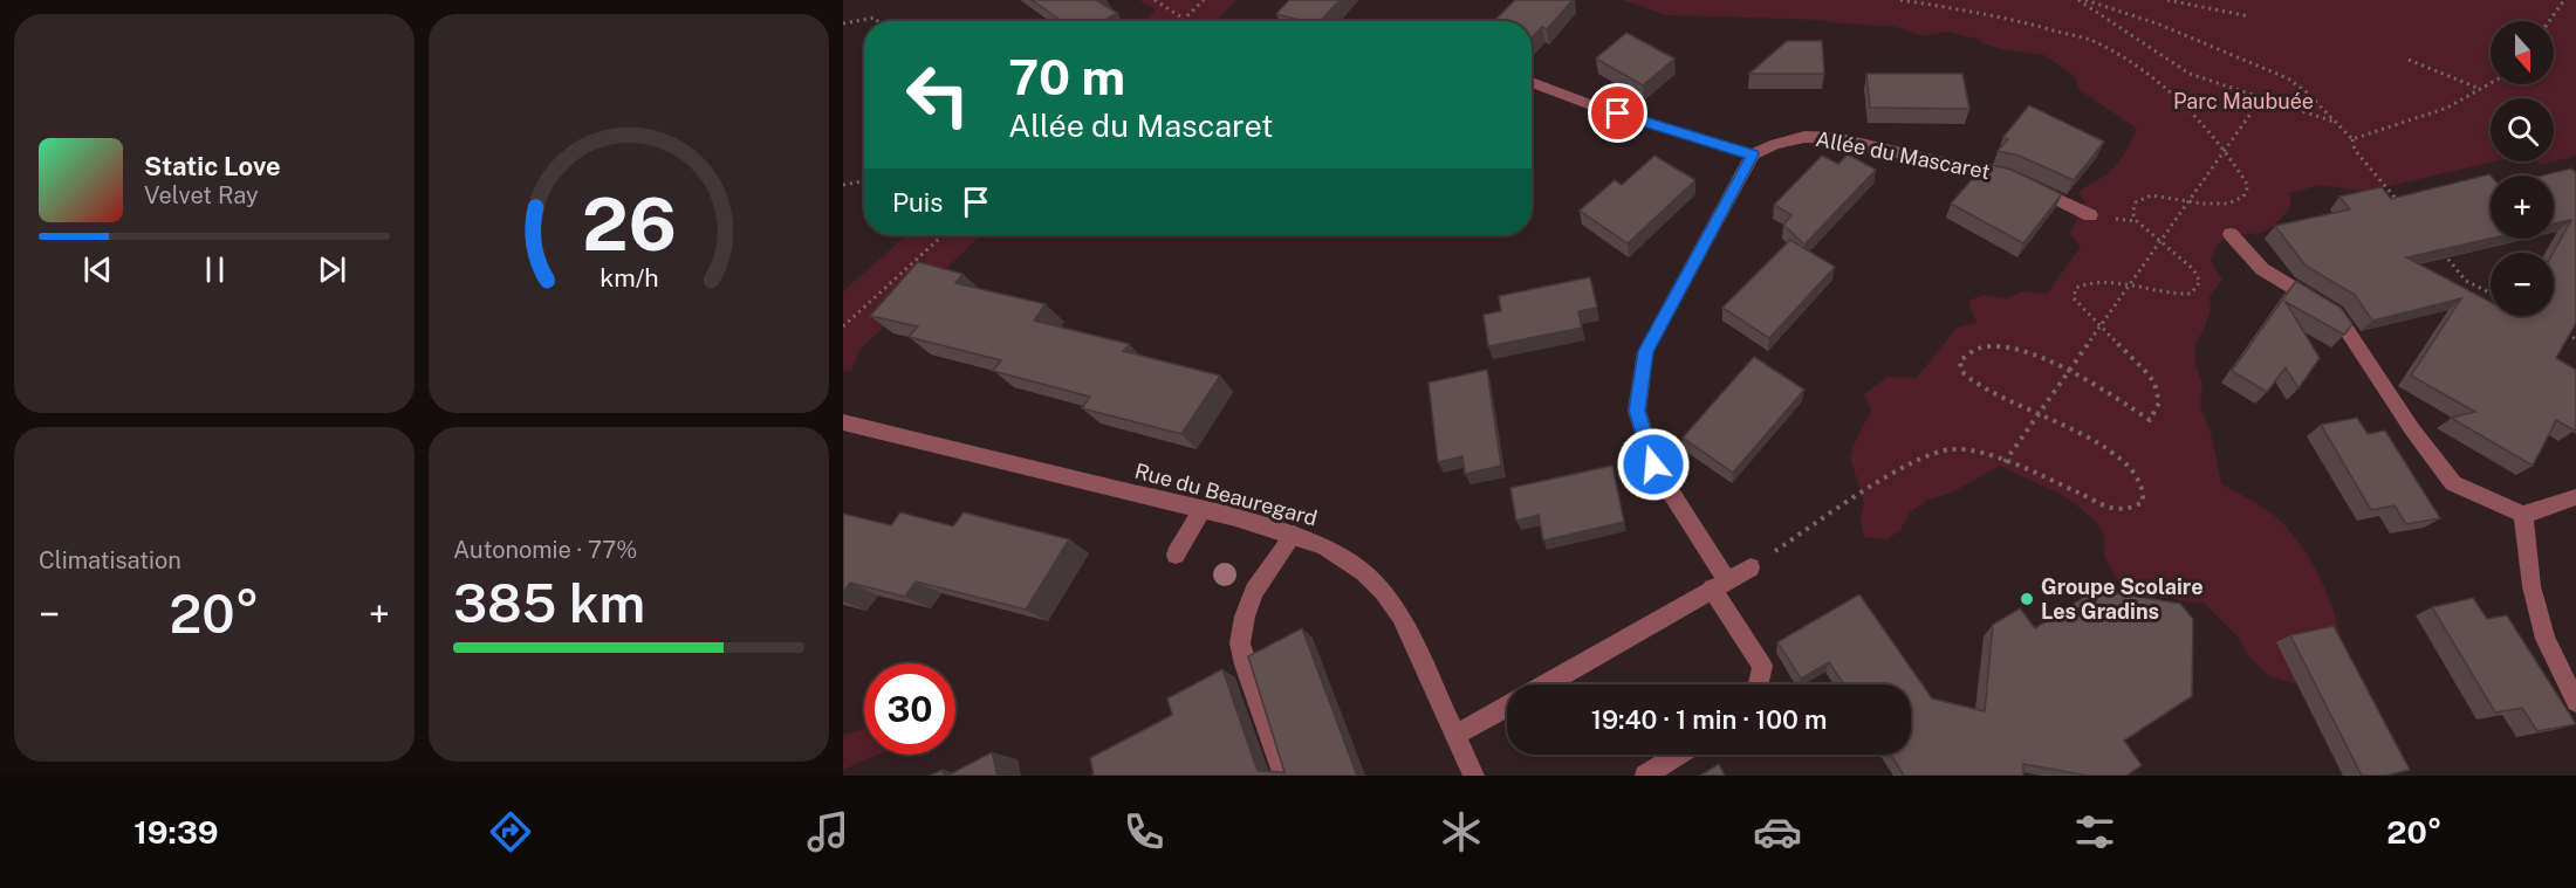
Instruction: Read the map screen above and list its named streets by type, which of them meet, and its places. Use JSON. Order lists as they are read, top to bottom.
{
  "streets": {
    "street": ["Allée du Mascaret", "Rue du Beauregard"]
  },
  "parks": ["Parc Maubuée"],
  "places": ["Groupe Scolaire Les Gradins"],
  "north": "bottom",
  "page": {
    "map_buttons": ["+", "−"],
    "turn": ["70 m", "Allée du Mascaret"],
    "song": ["Static Love", "Velvet Ray"],
    "then": "Puis",
    "tile": [
      "Climatisation",
      ["Autonomie · 77%", "385 km"]
    ],
    "heat": ["−", "20°", "+"],
    "limit": "30",
    "trip": "19:40 · 1 min · 100 m",
    "tabs": ["19:39", "20°"],
    "gauge": ["26", "km/h"]
  }
}
